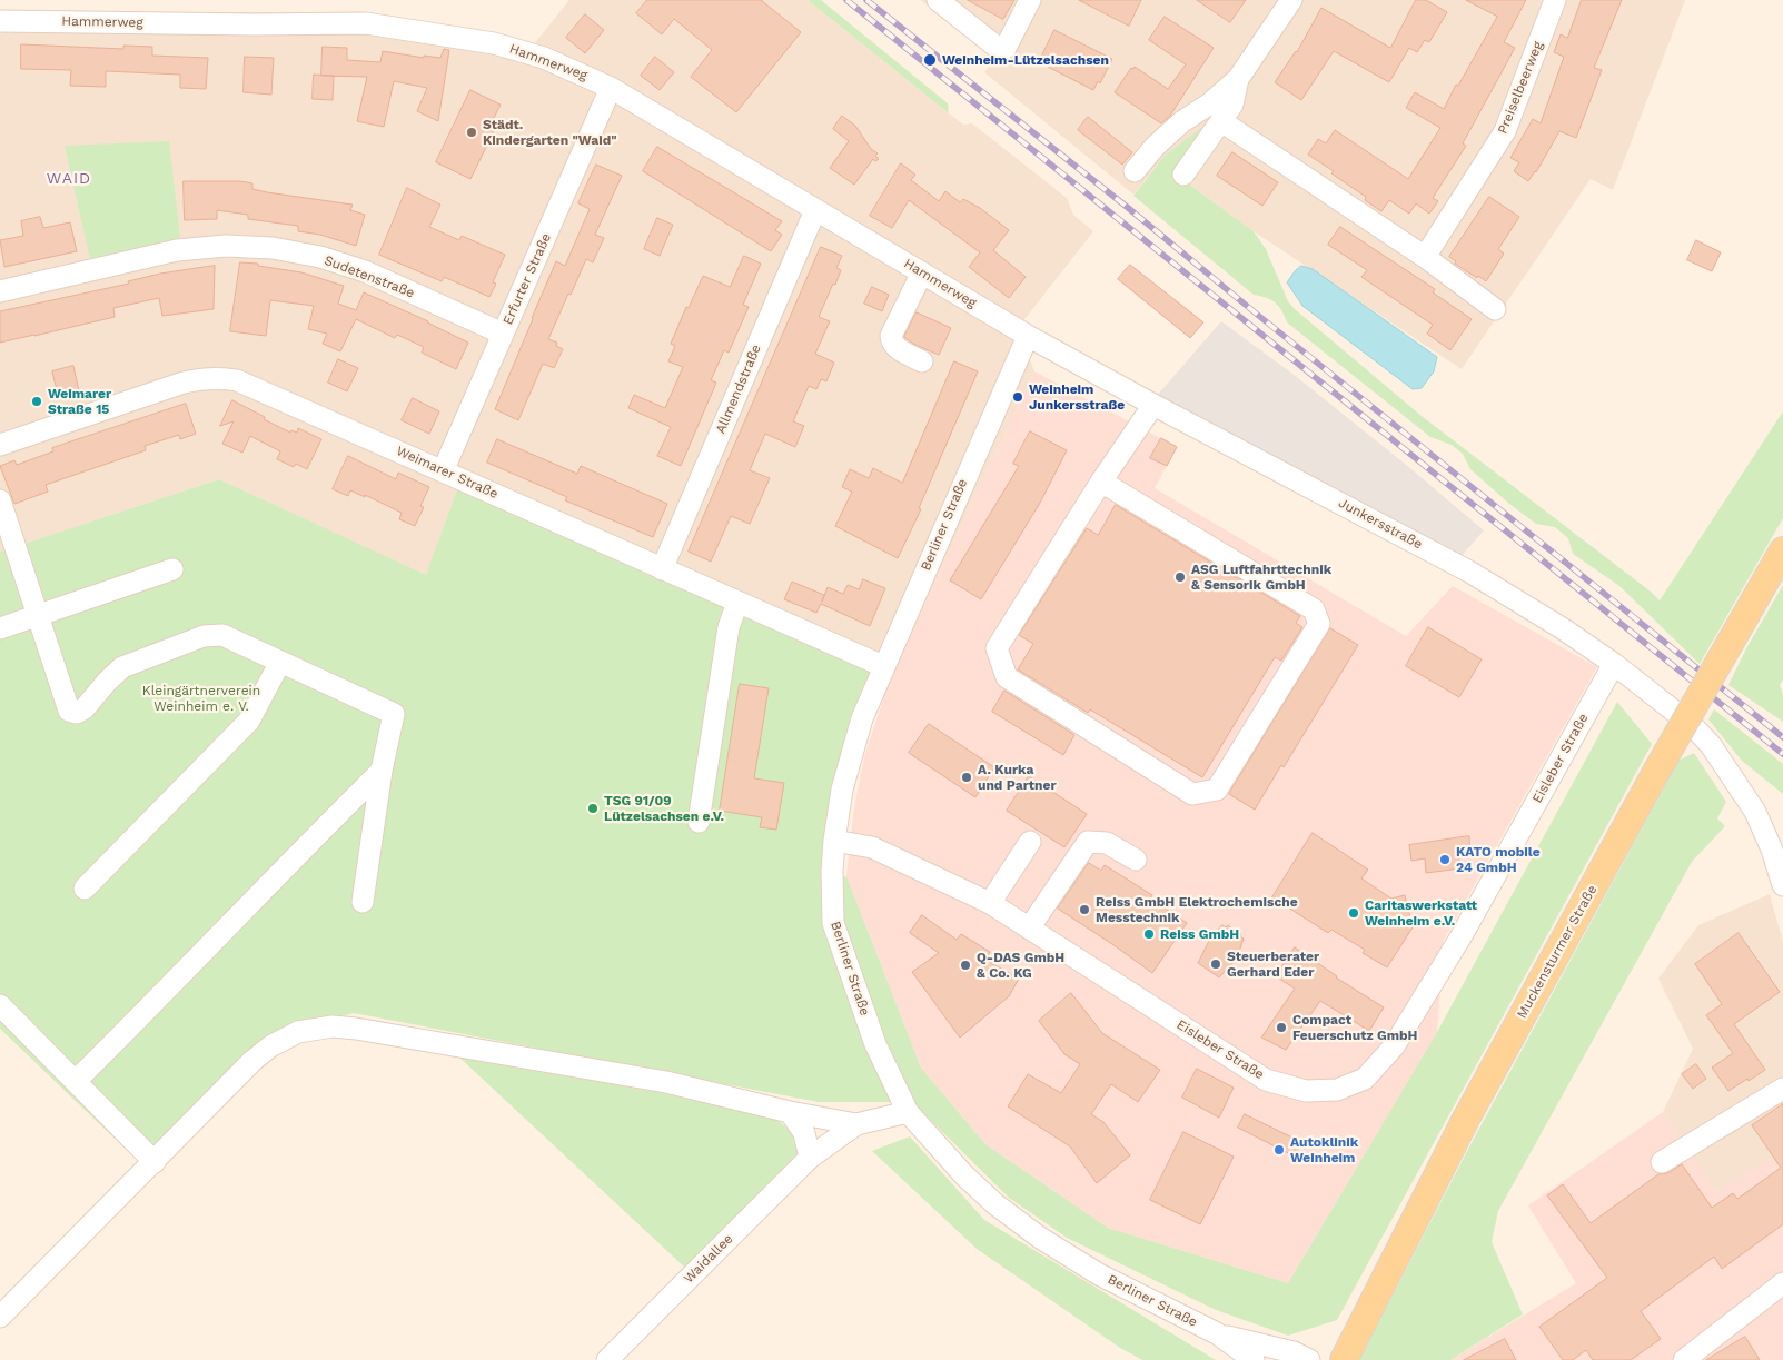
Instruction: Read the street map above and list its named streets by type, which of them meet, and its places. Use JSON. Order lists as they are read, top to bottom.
{
  "streets": {
    "main road": ["Muckensturmer Straße"],
    "street": [
      "Hammerweg",
      "Preiselbeerweg",
      "Sudetenstraße",
      "Erfurter Straße",
      "Allmendstraße",
      "Weimarer Straße",
      "Junkersstraße",
      "Berliner Straße",
      "Eisleber Straße",
      "Waidallee"
    ]
  },
  "crossings": [
    ["Hammerweg", "Erfurter Straße"],
    ["Hammerweg", "Allmendstraße"],
    ["Hammerweg", "Junkersstraße"],
    ["Hammerweg", "Berliner Straße"],
    ["Sudetenstraße", "Erfurter Straße"],
    ["Erfurter Straße", "Weimarer Straße"],
    ["Allmendstraße", "Weimarer Straße"],
    ["Weimarer Straße", "Berliner Straße"],
    ["Junkersstraße", "Berliner Straße"],
    ["Junkersstraße", "Eisleber Straße"],
    ["Berliner Straße", "Eisleber Straße"],
    ["Berliner Straße", "Waidallee"]
  ],
  "districts": ["WAID"],
  "parks": ["Kleingärtnerverein Weinheim e. V."],
  "places": [
    "Weinheim-Lützelsachsen",
    "Städt. Kindergarten \"Waid\"",
    "Weinheim Junkersstraße",
    "Weimarer Straße 15",
    "ASG Luftfahrttechnik & Sensorik GmbH",
    "A. Kurka und Partner",
    "TSG 91/09 Lützelsachsen e.V.",
    "KATO mobile 24 GmbH",
    "Reiss GmbH Elektrochemische Messtechnik",
    "Caritaswerkstatt Weinheim e.V.",
    "Reiss GmbH",
    "Steuerberater Gerhard Eder",
    "Q-DAS GmbH & Co. KG",
    "Compact Feuerschutz GmbH",
    "Autoklinik Weinheim"
  ]
}
